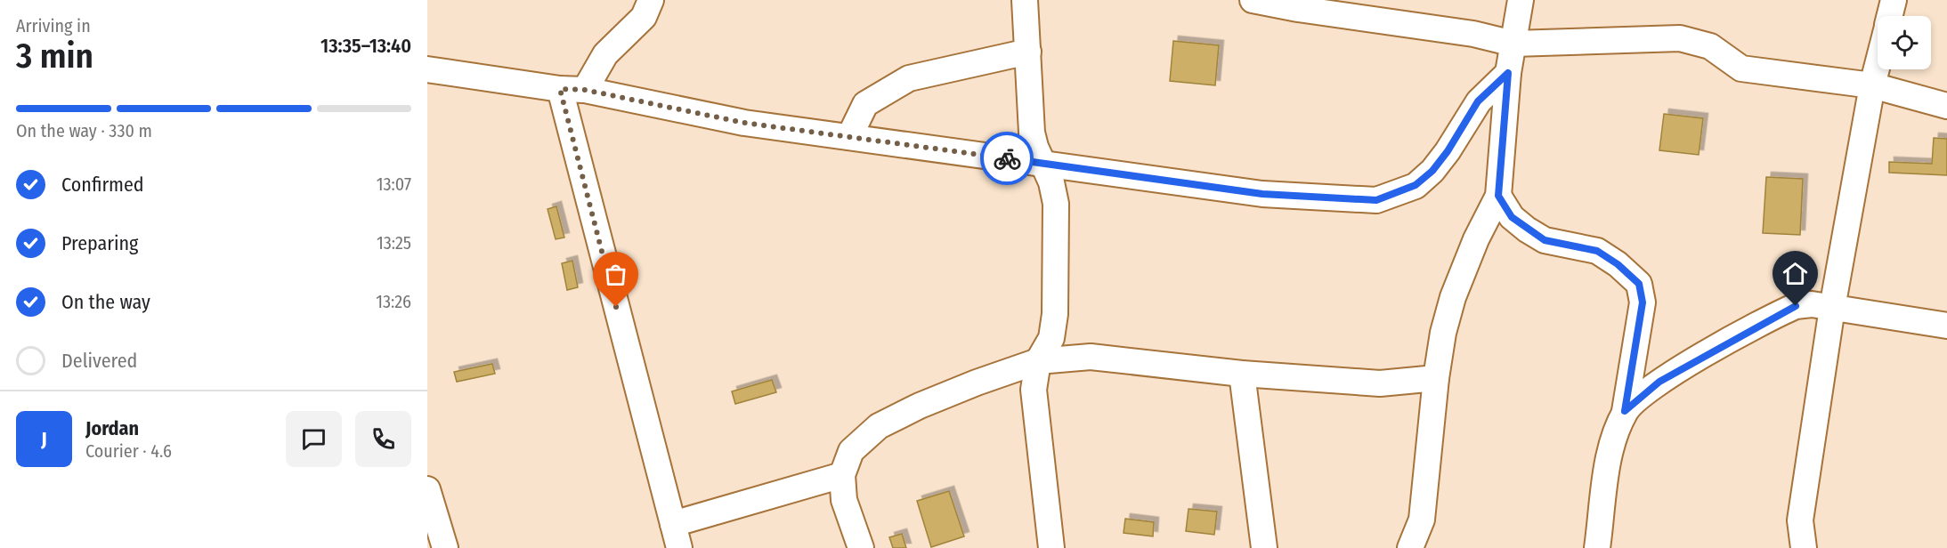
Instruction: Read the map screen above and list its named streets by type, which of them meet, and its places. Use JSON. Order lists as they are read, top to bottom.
{
  "page": {
    "heading": ["3 min", "Arriving in", "13:35–13:40"],
    "panel": ["Jordan", "Courier · 4.6"],
    "bar": "On the way · 330 m",
    "list": [
      ["Confirmed", "13:07"],
      ["Preparing", "13:25"],
      ["On the way", "13:26"],
      "Delivered"
    ],
    "round": "J"
  }
}
